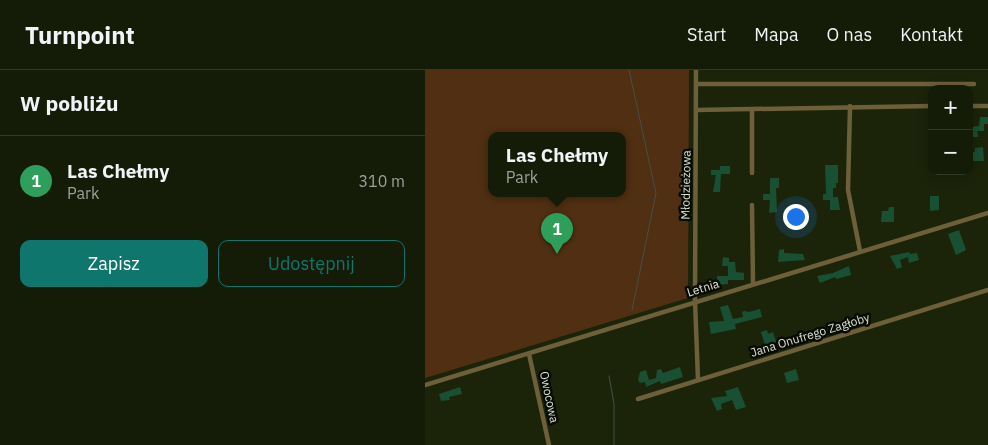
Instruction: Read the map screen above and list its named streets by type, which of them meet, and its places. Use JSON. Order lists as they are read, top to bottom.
{
  "streets": {
    "street": [
      "Młodzieżowa",
      "Letnia",
      "Jana Onufrego Zagłoby",
      "Owocowa"
    ]
  },
  "crossings": [
    ["Młodzieżowa", "Letnia"],
    ["Młodzieżowa", "Jana Onufrego Zagłoby"],
    ["Letnia", "Owocowa"]
  ],
  "page": {
    "header": "Turnpoint",
    "nav": [
      "Start",
      "Mapa",
      "O nas",
      "Kontakt"
    ],
    "heading": "W pobliżu",
    "map_buttons": ["+", "−"],
    "popup": ["Las Chełmy", "Park"],
    "list": [
      {
        "mark": "1",
        "name": "Las Chełmy",
        "note": "Park",
        "value": "310 m"
      }
    ],
    "pins": "1",
    "buttons": ["Zapisz", "Udostępnij"]
  }
}
